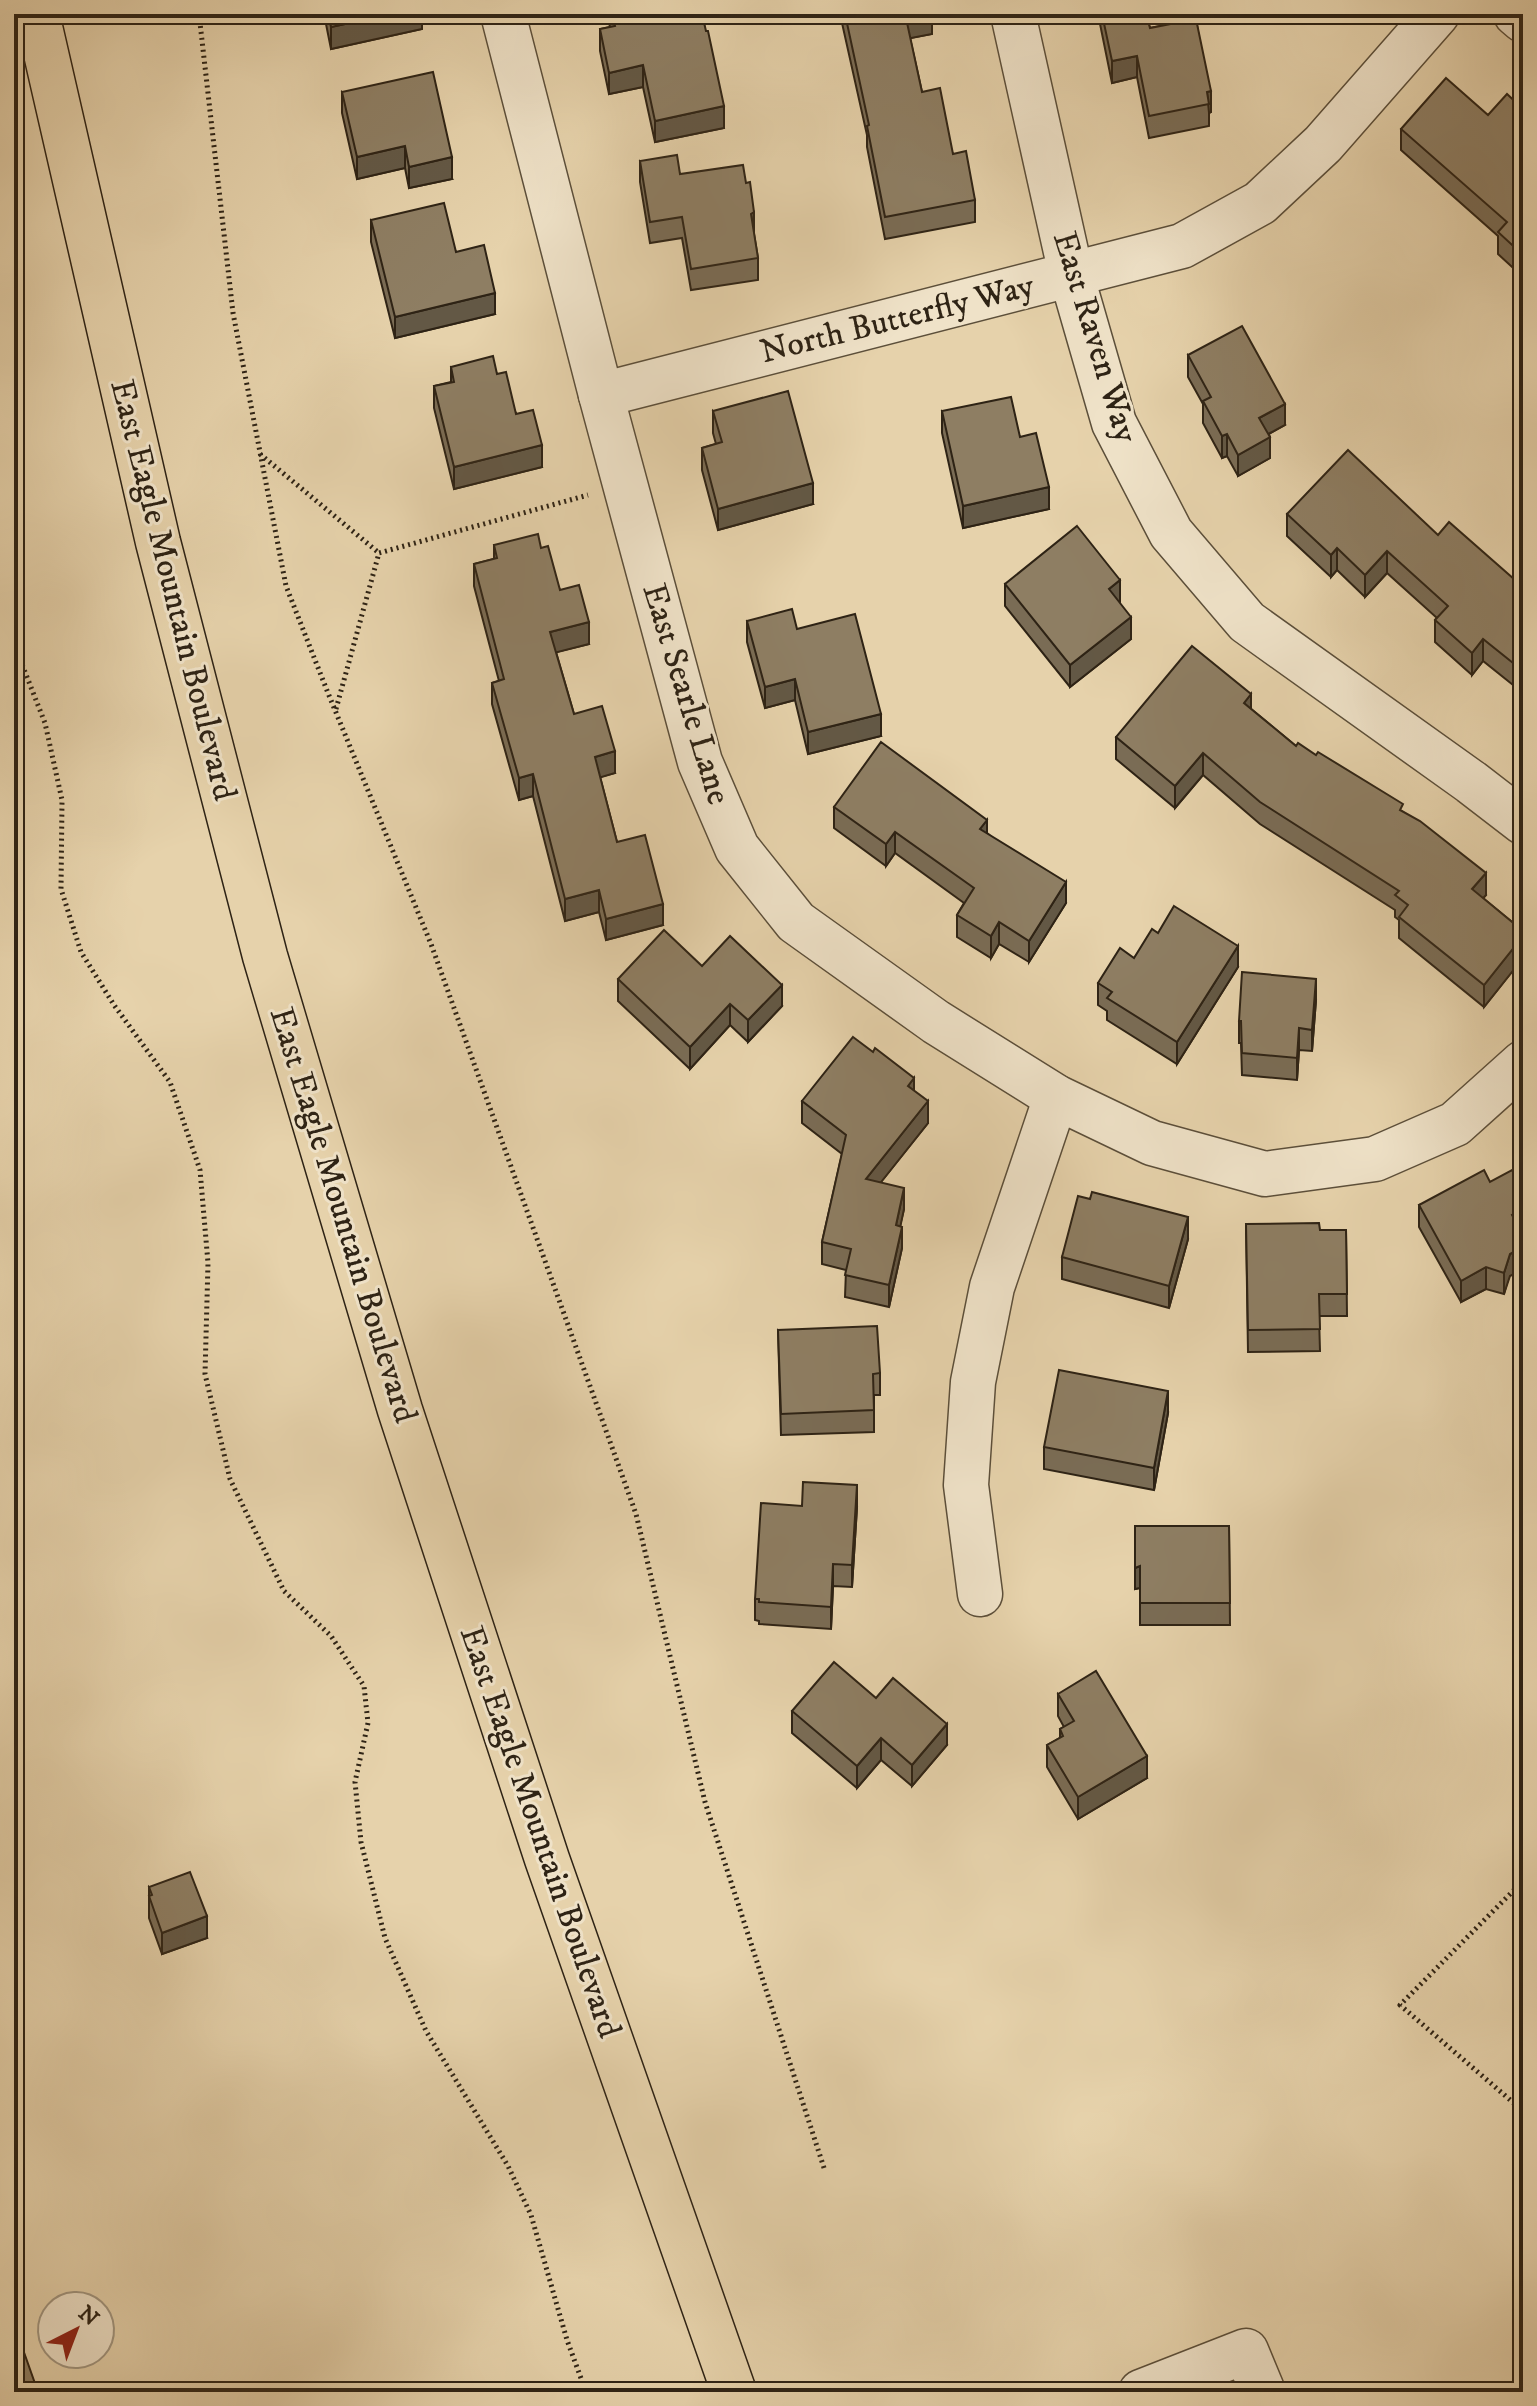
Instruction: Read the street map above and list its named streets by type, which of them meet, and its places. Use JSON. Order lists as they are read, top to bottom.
{
  "streets": {
    "main road": ["East Eagle Mountain Boulevard"],
    "street": ["North Butterfly Way", "East Raven Way", "East Searle Lane"]
  },
  "crossings": [
    ["North Butterfly Way", "East Raven Way"],
    ["North Butterfly Way", "East Searle Lane"]
  ],
  "north": "top right"
}
